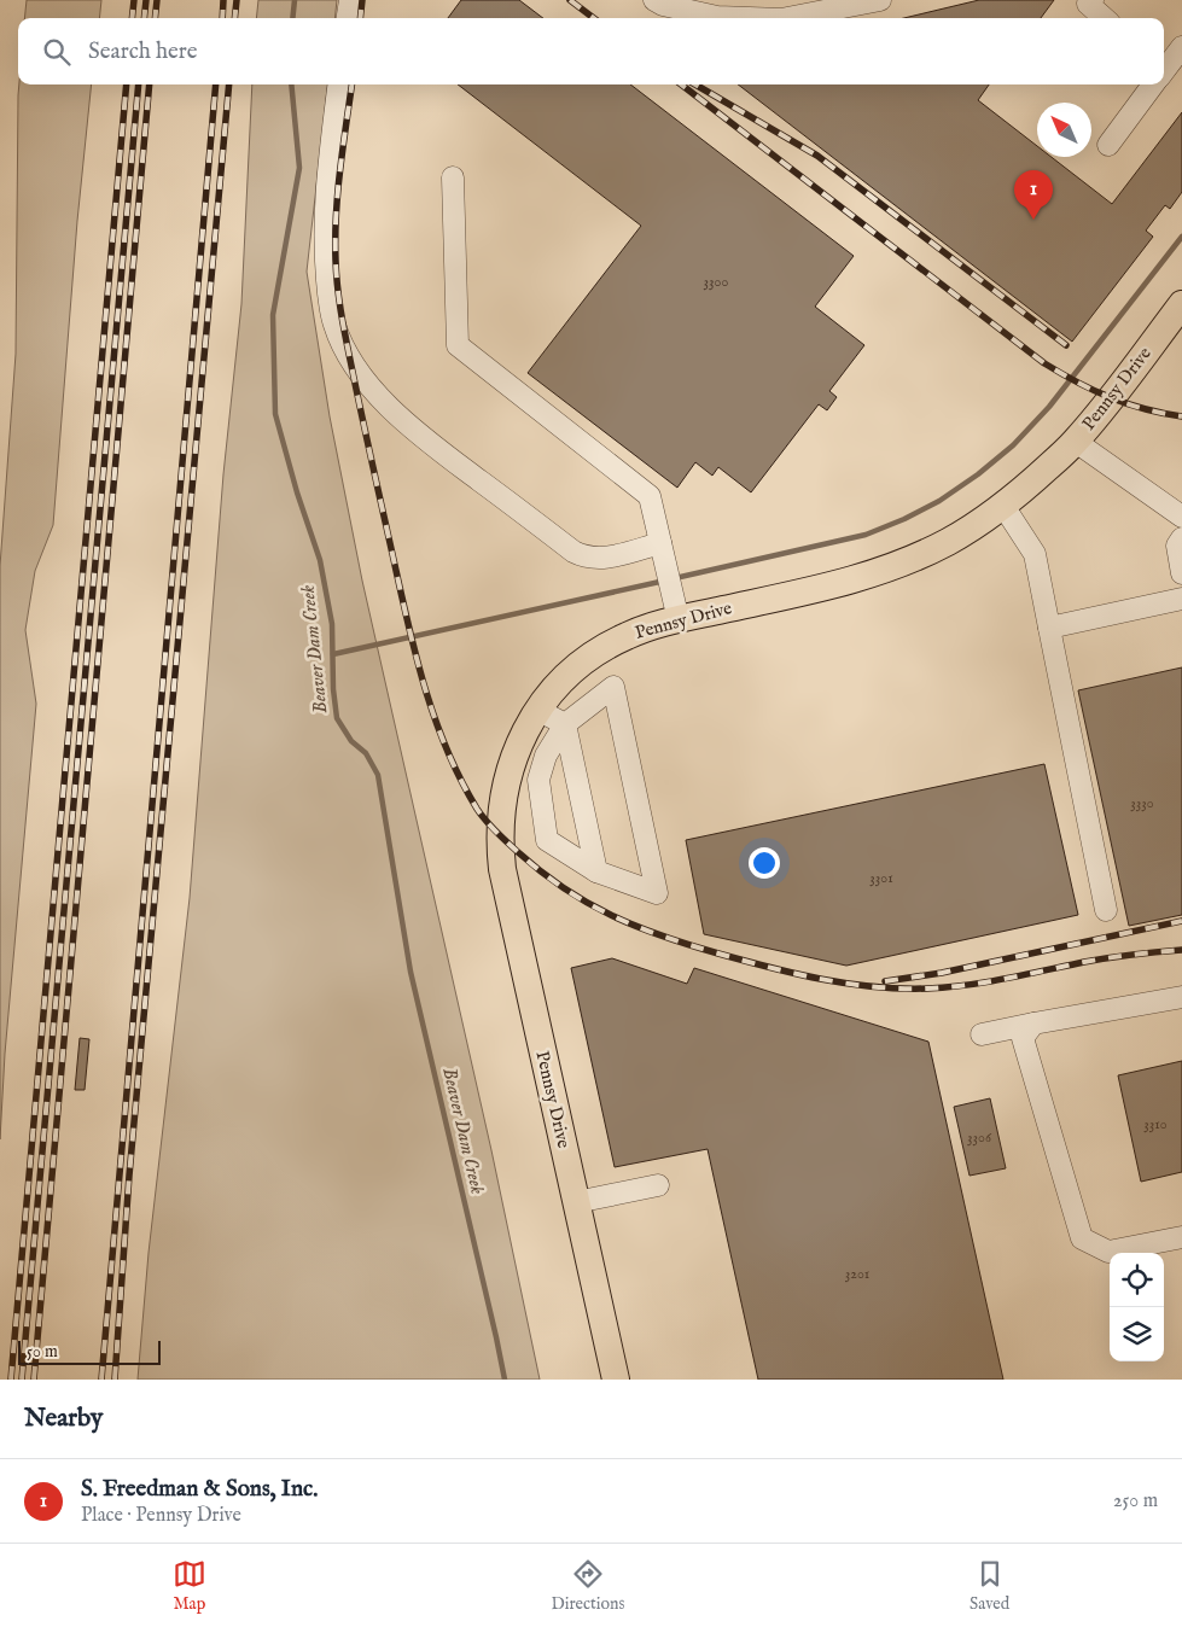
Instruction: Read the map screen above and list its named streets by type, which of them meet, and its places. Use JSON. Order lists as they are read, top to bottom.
{
  "streets": {
    "main road": ["Pennsy Drive"]
  },
  "water": ["Beaver Dam Creek"],
  "house_numbers": [
    "3300",
    "3330",
    "3301",
    "3310",
    "3306",
    "3201"
  ],
  "scale_bar": "50 m",
  "north": "top left",
  "page": {
    "search": "Search here",
    "pins": "1",
    "scale": "50 m",
    "heading": "Nearby",
    "list": [
      {
        "mark": "1",
        "name": "S. Freedman & Sons, Inc.",
        "note": "Place · Pennsy Drive",
        "value": "250 m"
      }
    ],
    "nav": ["Map", "Directions", "Saved"]
  }
}
